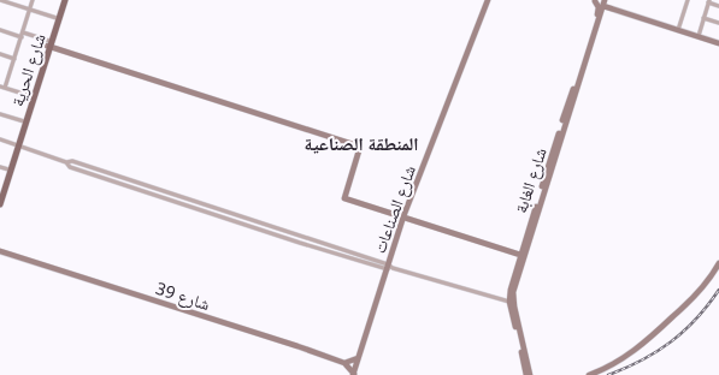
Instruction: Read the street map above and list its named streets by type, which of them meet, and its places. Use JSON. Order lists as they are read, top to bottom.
{
  "streets": {
    "main road": ["شارع الحرية"],
    "street": ["شارع الغابة", "شارع الصناعات", "شارع 39"]
  },
  "crossings": [
    ["شارع الصناعات", "شارع 39"]
  ],
  "districts": ["المنطقة الصناعية"]
}
